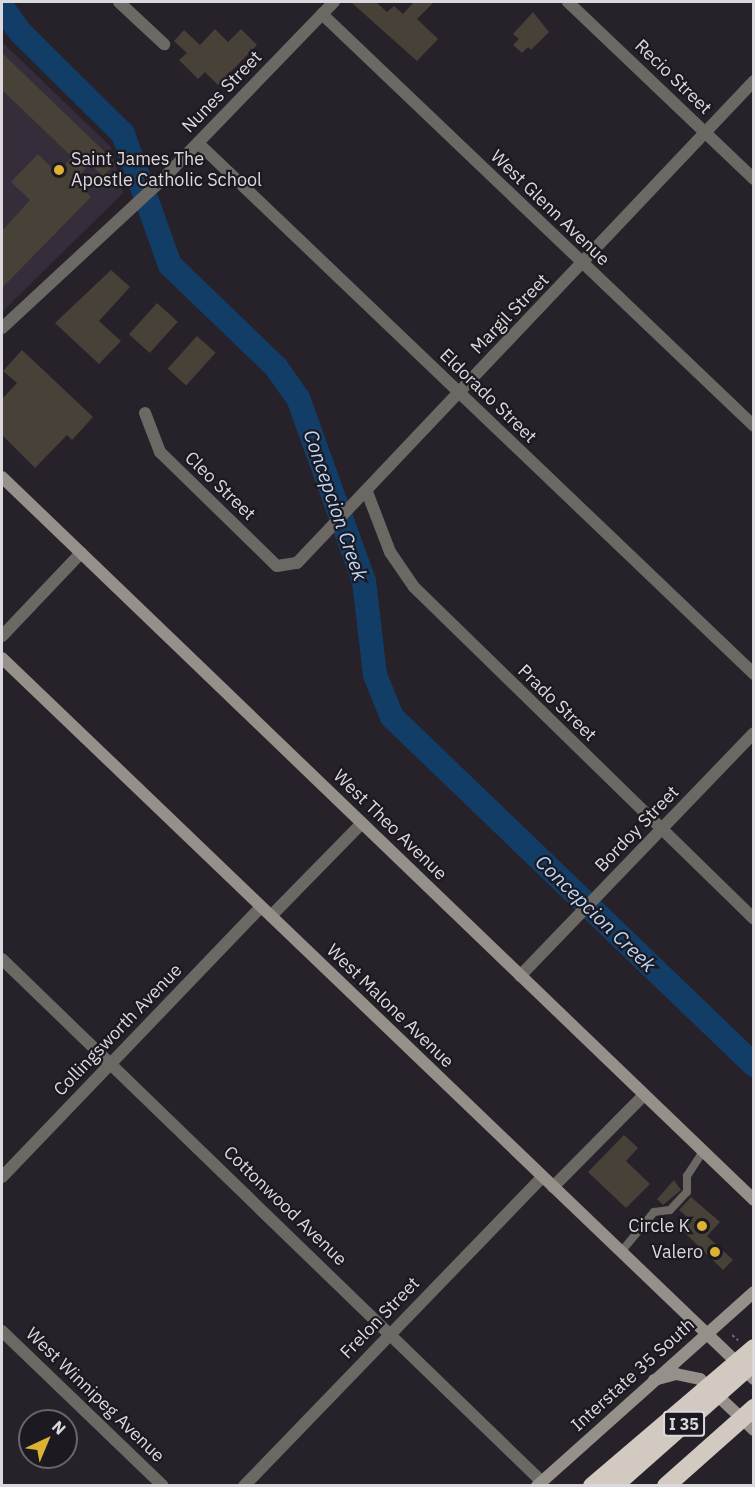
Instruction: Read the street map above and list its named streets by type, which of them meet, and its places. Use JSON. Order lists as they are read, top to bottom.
{
  "streets": {
    "highway": ["I 35"],
    "street": [
      "Recio Street",
      "Nunes Street",
      "West Glenn Avenue",
      "Margil Street",
      "Eldorado Street",
      "Cleo Street",
      "Prado Street",
      "West Theo Avenue",
      "Bordoy Street",
      "West Malone Avenue",
      "Collingsworth Avenue",
      "Cottonwood Avenue",
      "Frelon Street",
      "Interstate 35 South",
      "West Winnipeg Avenue"
    ]
  },
  "crossings": [
    ["Recio Street", "Margil Street"],
    ["Nunes Street", "West Glenn Avenue"],
    ["Nunes Street", "Eldorado Street"],
    ["West Glenn Avenue", "Margil Street"],
    ["Margil Street", "Eldorado Street"],
    ["Margil Street", "Cleo Street"],
    ["Margil Street", "Prado Street"],
    ["Prado Street", "Bordoy Street"],
    ["West Theo Avenue", "Bordoy Street"],
    ["West Theo Avenue", "Collingsworth Avenue"],
    ["West Malone Avenue", "Collingsworth Avenue"],
    ["West Malone Avenue", "Frelon Street"],
    ["West Malone Avenue", "Interstate 35 South"],
    ["Collingsworth Avenue", "Cottonwood Avenue"],
    ["Cottonwood Avenue", "Frelon Street"],
    ["Cottonwood Avenue", "Interstate 35 South"]
  ],
  "water": ["Concepcion Creek"],
  "places": ["Saint James The Apostle Catholic School", "Circle K", "Valero"],
  "north": "top right"
}
